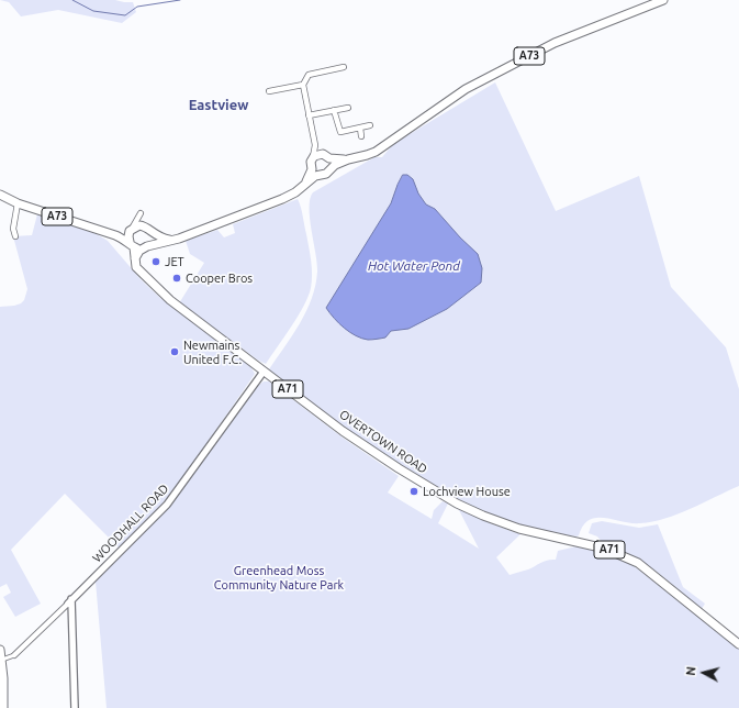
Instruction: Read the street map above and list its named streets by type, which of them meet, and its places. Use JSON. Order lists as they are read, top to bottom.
{
  "streets": {
    "main road": ["A73", "A71", "OVERTOWN ROAD"],
    "street": ["WOODHALL ROAD"]
  },
  "crossings": [
    ["A73", "OVERTOWN ROAD"],
    ["OVERTOWN ROAD", "WOODHALL ROAD"]
  ],
  "districts": ["Eastview"],
  "water": ["Hot Water Pond"],
  "parks": ["Greenhead Moss Community Nature Park"],
  "places": [
    "JET",
    "Cooper Bros",
    "Newmains United F.C.",
    "Lochview House"
  ],
  "north": "left"
}
